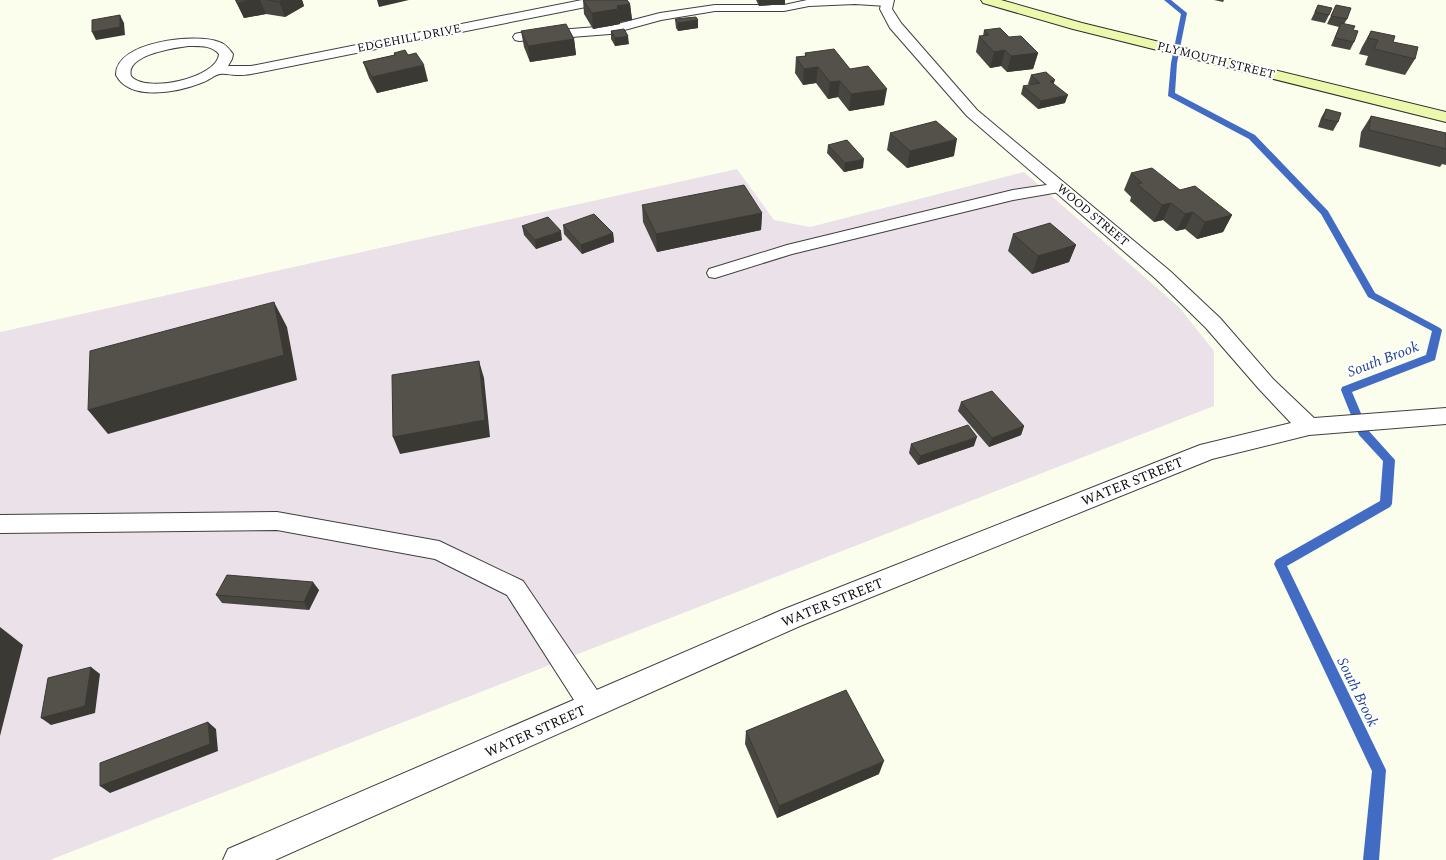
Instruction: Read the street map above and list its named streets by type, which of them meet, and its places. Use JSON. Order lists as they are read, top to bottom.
{
  "streets": {
    "main road": ["PLYMOUTH STREET"],
    "street": ["EDGEHILL DRIVE", "WOOD STREET", "WATER STREET"]
  },
  "crossings": [
    ["WOOD STREET", "WATER STREET"]
  ],
  "water": ["South Brook"]
}
